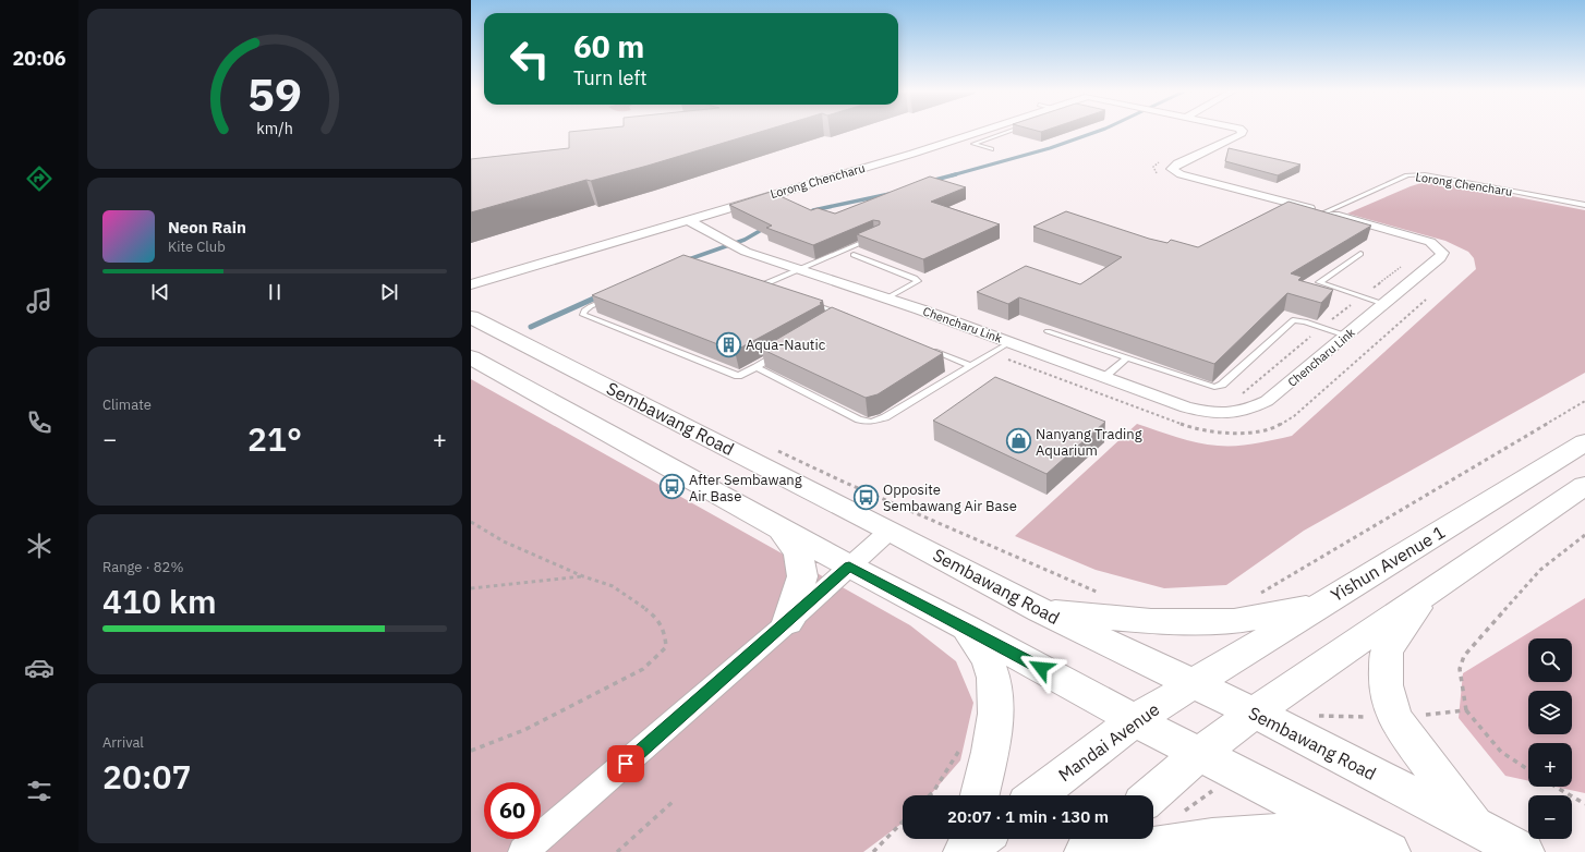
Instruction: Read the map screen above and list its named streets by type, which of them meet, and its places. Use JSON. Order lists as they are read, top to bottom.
{
  "streets": {
    "main road": ["Sembawang Road", "Yishun Avenue 1", "Mandai Avenue"],
    "street": ["Lorong Chencharu", "Chencharu Link"]
  },
  "crossings": [
    ["Lorong Chencharu", "Chencharu Link"],
    ["Sembawang Road", "Yishun Avenue 1"],
    ["Sembawang Road", "Mandai Avenue"],
    ["Yishun Avenue 1", "Mandai Avenue"]
  ],
  "places": {
    "building": ["Aqua-Nautic"],
    "shop": ["Nanyang Trading Aquarium"],
    "bus stop": ["After Sembawang Air Base", "Opposite Sembawang Air Base"]
  },
  "page": {
    "tabs": "20:06",
    "turn": ["60 m", "Turn left"],
    "song": ["Neon Rain", "Kite Club"],
    "tile": [
      "Climate",
      ["Range · 82%", "410 km"],
      ["Arrival", "20:07"]
    ],
    "heat": ["−", "21°", "+"],
    "map_buttons": ["+", "−"],
    "limit": "60",
    "trip": "20:07 · 1 min · 130 m",
    "gauge": ["59", "km/h"]
  }
}
